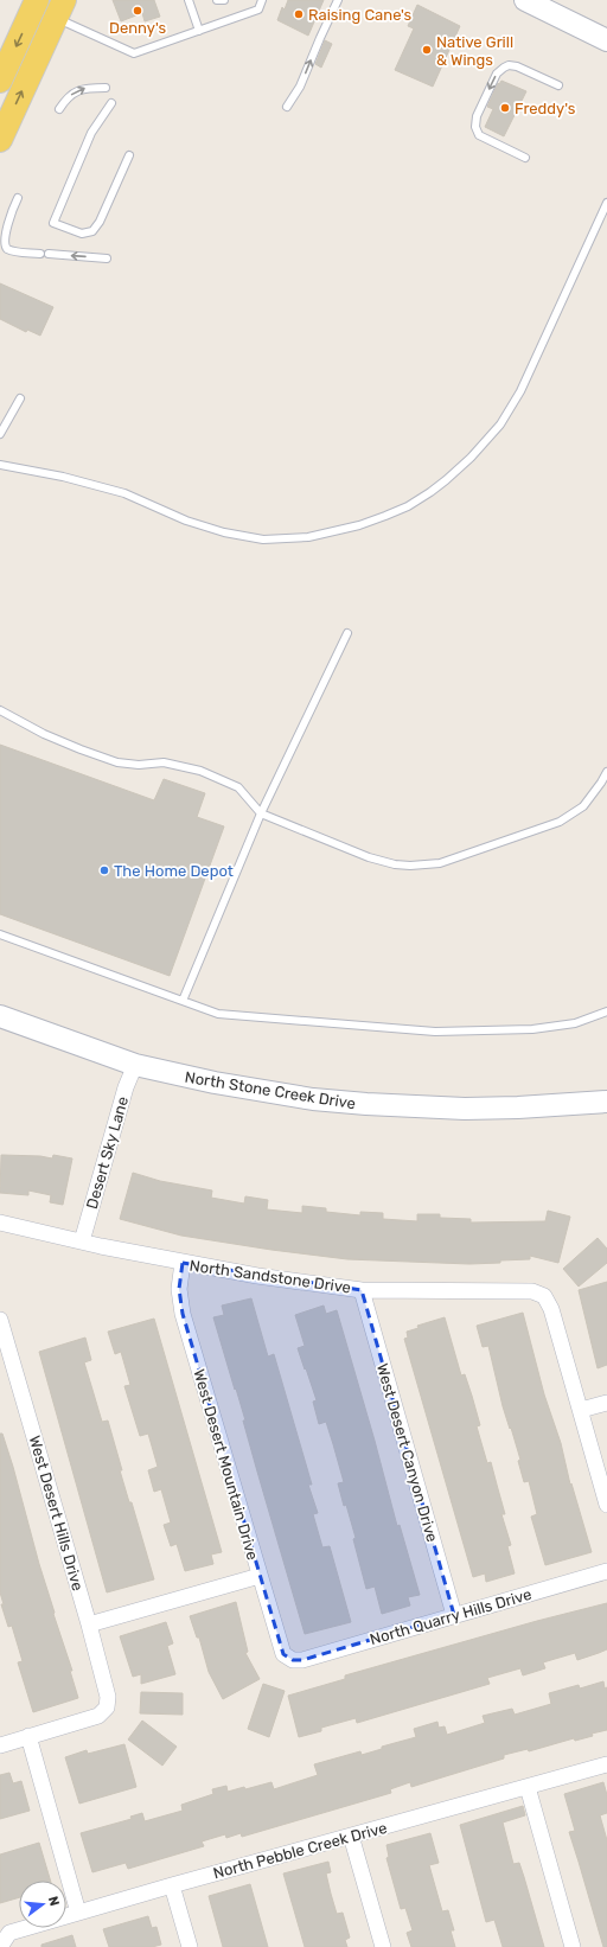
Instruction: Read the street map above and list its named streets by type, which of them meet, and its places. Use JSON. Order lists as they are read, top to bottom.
{
  "streets": {
    "street": [
      "North Stone Creek Drive",
      "Desert Sky Lane",
      "North Sandstone Drive",
      "West Desert Canyon Drive",
      "West Desert Mountain Drive",
      "West Desert Hills Drive",
      "North Quarry Hills Drive",
      "North Pebble Creek Drive"
    ]
  },
  "crossings": [
    ["North Stone Creek Drive", "Desert Sky Lane"],
    ["Desert Sky Lane", "North Sandstone Drive"],
    ["North Sandstone Drive", "West Desert Canyon Drive"],
    ["North Sandstone Drive", "West Desert Mountain Drive"],
    ["West Desert Canyon Drive", "North Quarry Hills Drive"],
    ["West Desert Mountain Drive", "North Quarry Hills Drive"]
  ],
  "places": [
    "Denny's",
    "Raising Cane's",
    "Native Grill & Wings",
    "Freddy's",
    "The Home Depot"
  ],
  "north": "right"
}
